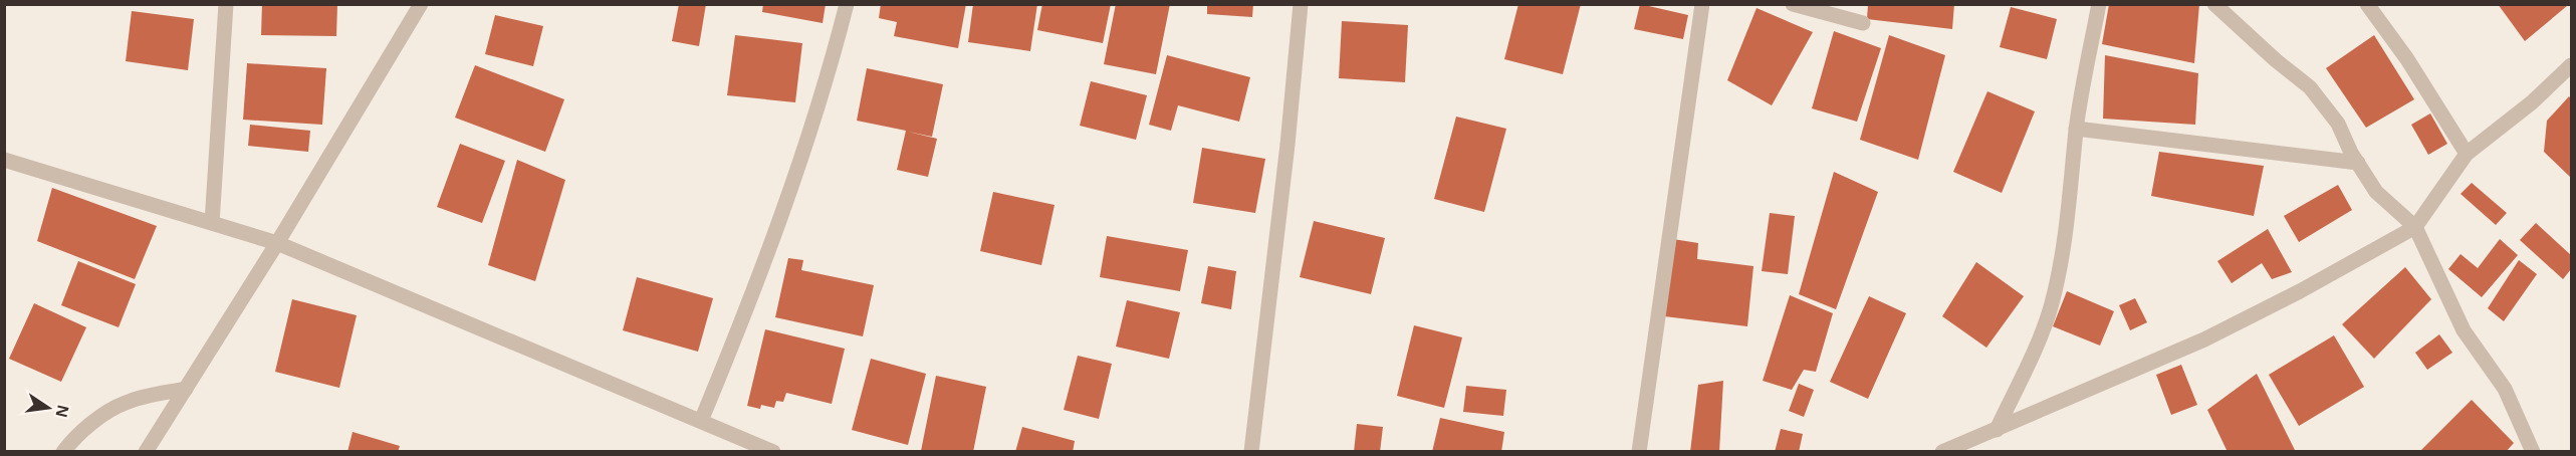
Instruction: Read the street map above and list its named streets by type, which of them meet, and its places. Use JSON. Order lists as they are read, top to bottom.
{
  "north": "right"
}
